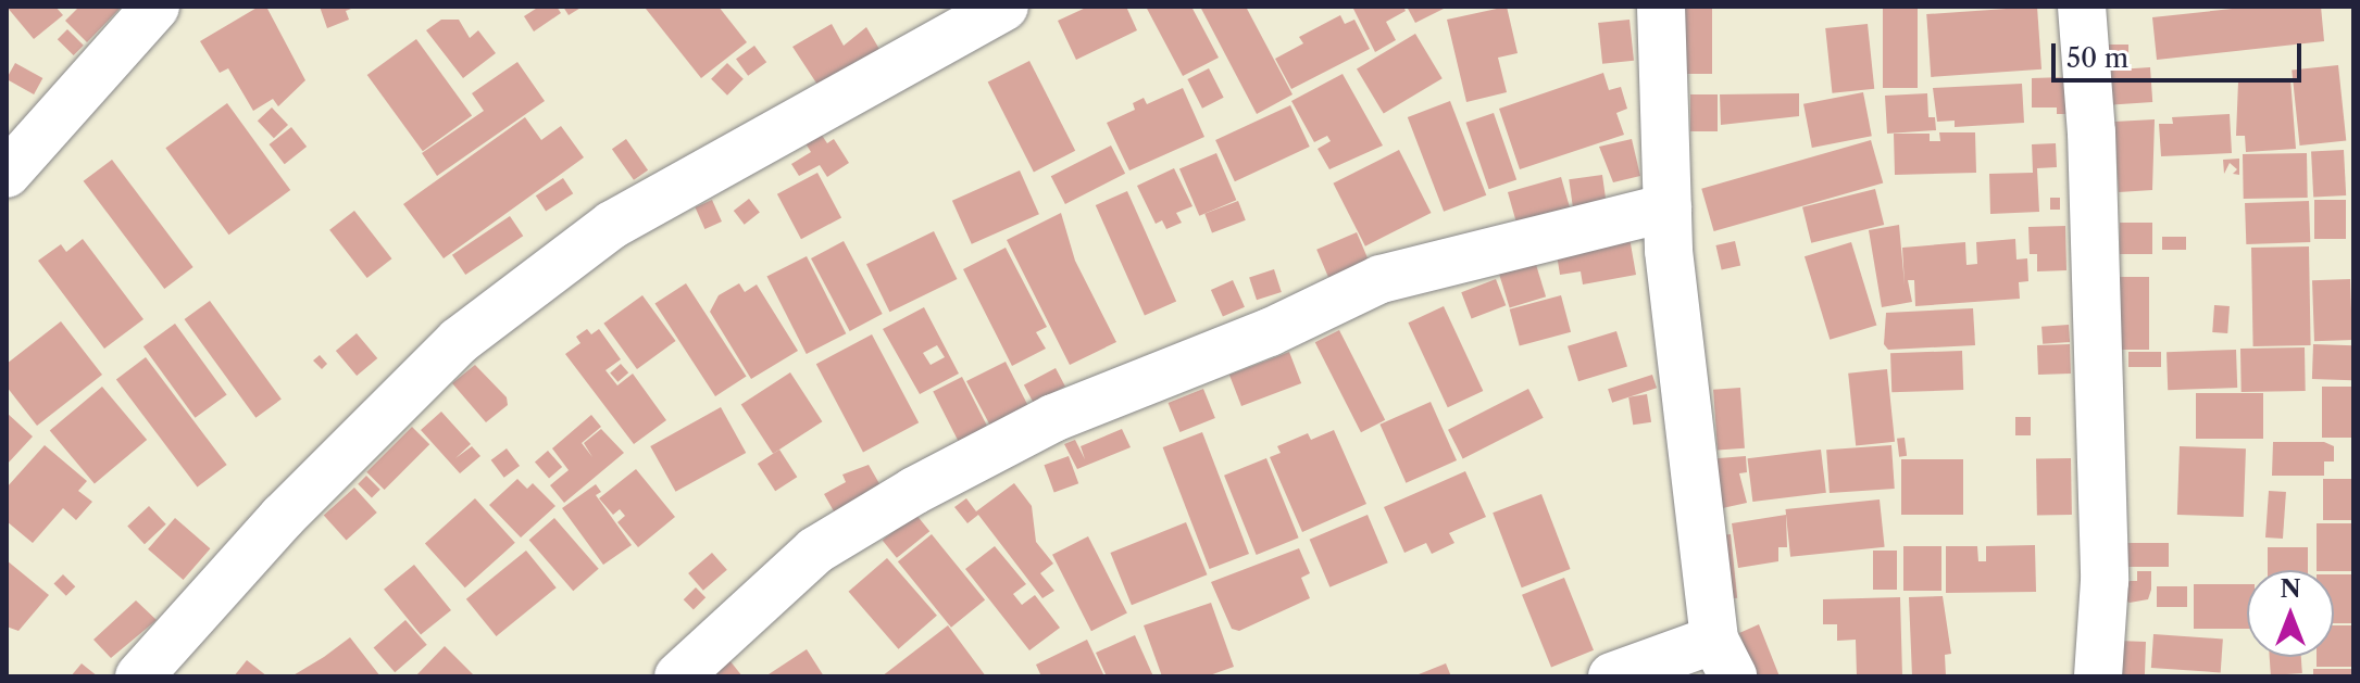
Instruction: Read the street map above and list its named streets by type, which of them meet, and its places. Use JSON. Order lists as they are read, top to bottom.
{
  "scale_bar": "50 m",
  "north": "top"
}
